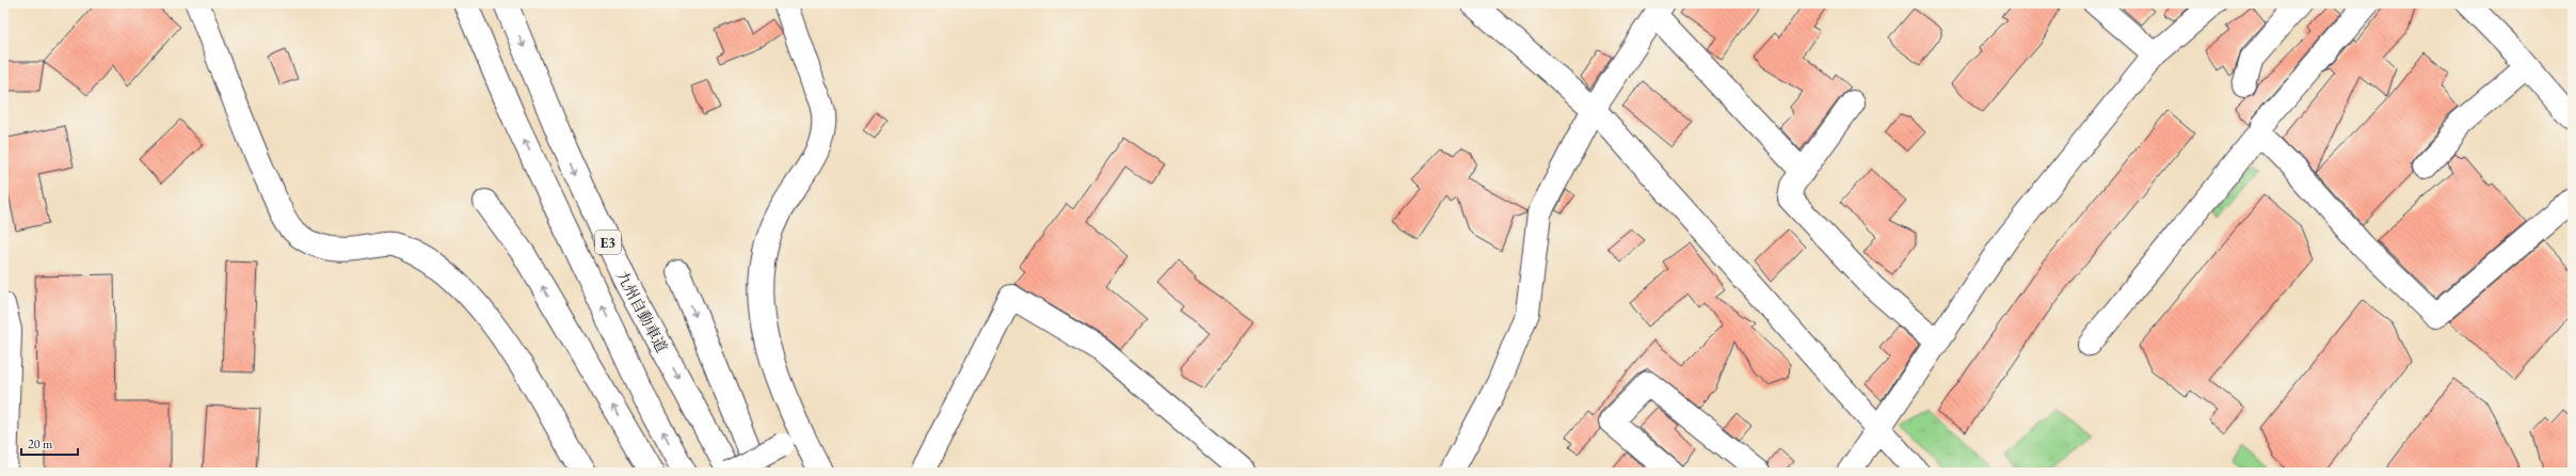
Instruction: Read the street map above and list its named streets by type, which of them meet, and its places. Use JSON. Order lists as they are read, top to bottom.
{
  "streets": {
    "main road": ["E3", "九州自動車道"]
  },
  "scale_bar": "20 m"
}
